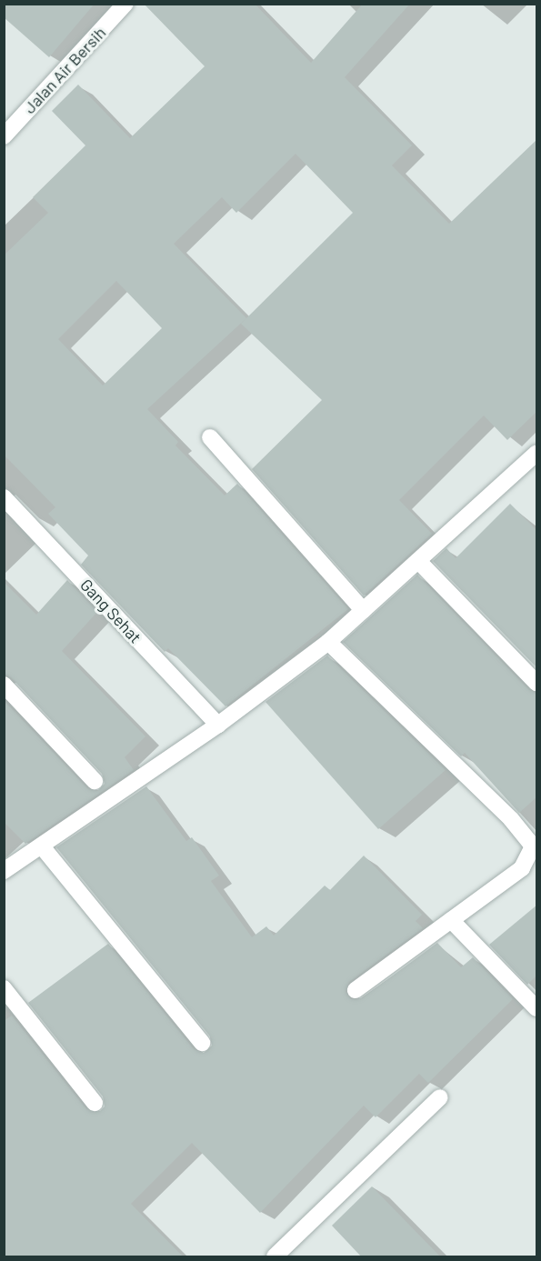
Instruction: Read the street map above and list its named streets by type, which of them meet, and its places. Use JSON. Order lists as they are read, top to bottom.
{
  "streets": {
    "street": ["Jalan Air Bersih", "Gang Sehat"]
  }
}
